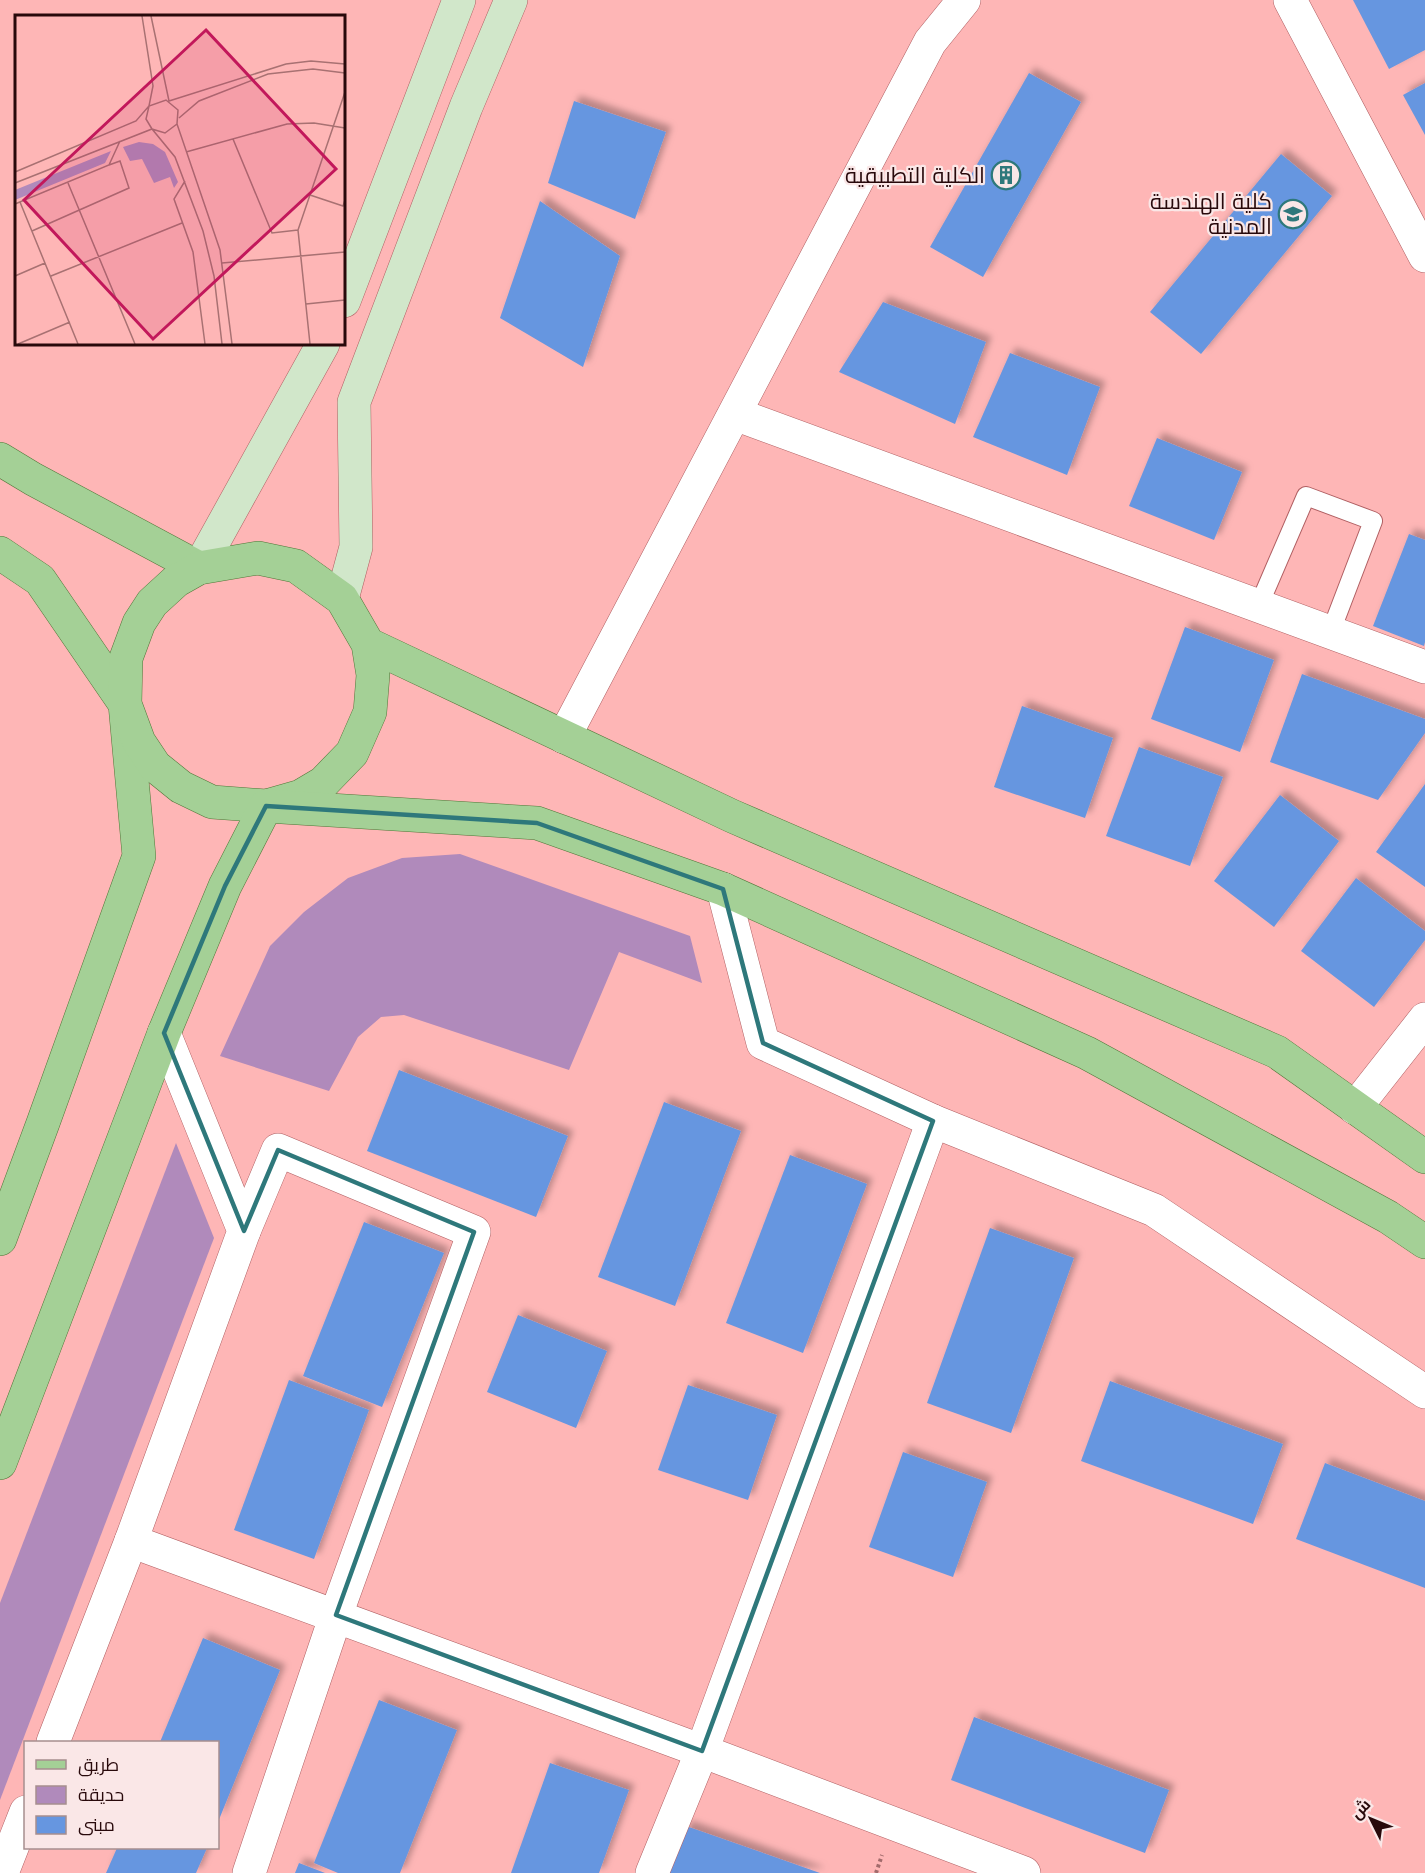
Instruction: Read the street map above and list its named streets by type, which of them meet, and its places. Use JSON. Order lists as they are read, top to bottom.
{
  "places": {
    "building": ["الكلية التطبيقية"],
    "school or university": ["كلية الهندسة المدنية"]
  },
  "legend": ["طريق", "حديقة", "مبنى"],
  "north": "top left"
}
